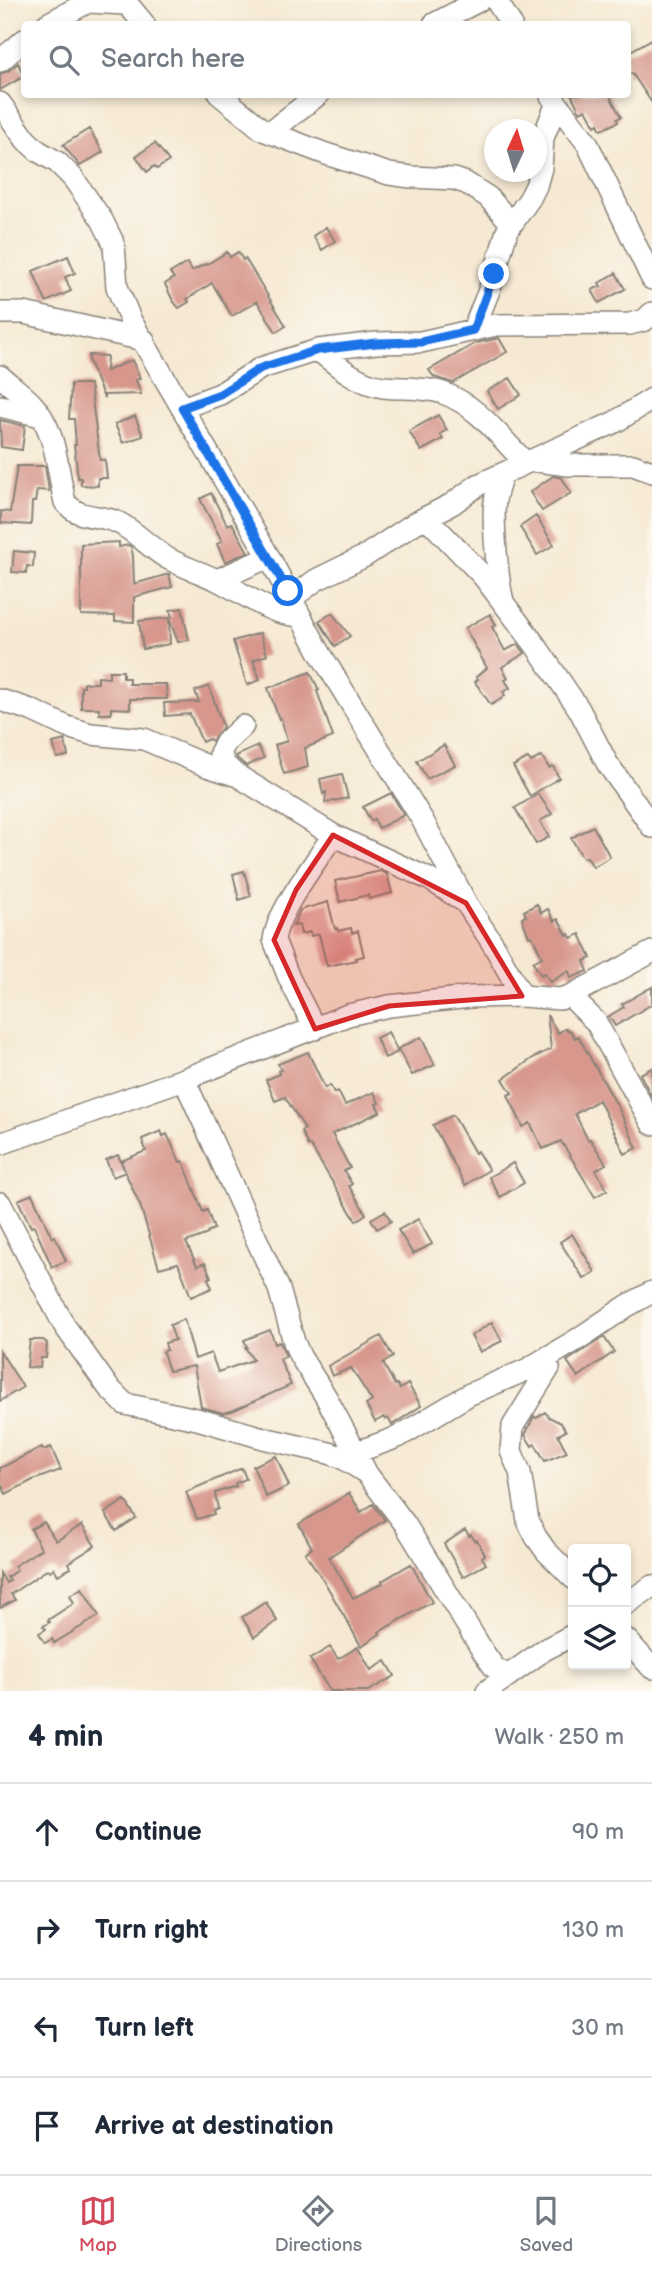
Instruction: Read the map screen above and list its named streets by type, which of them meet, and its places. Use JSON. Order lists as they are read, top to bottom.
{
  "north": "top",
  "page": {
    "search": "Search here",
    "heading": ["4 min", "Walk · 250 m"],
    "list": [
      ["Continue", "90 m"],
      ["Turn right", "130 m"],
      ["Turn left", "30 m"],
      "Arrive at destination"
    ],
    "nav": ["Map", "Directions", "Saved"]
  }
}
